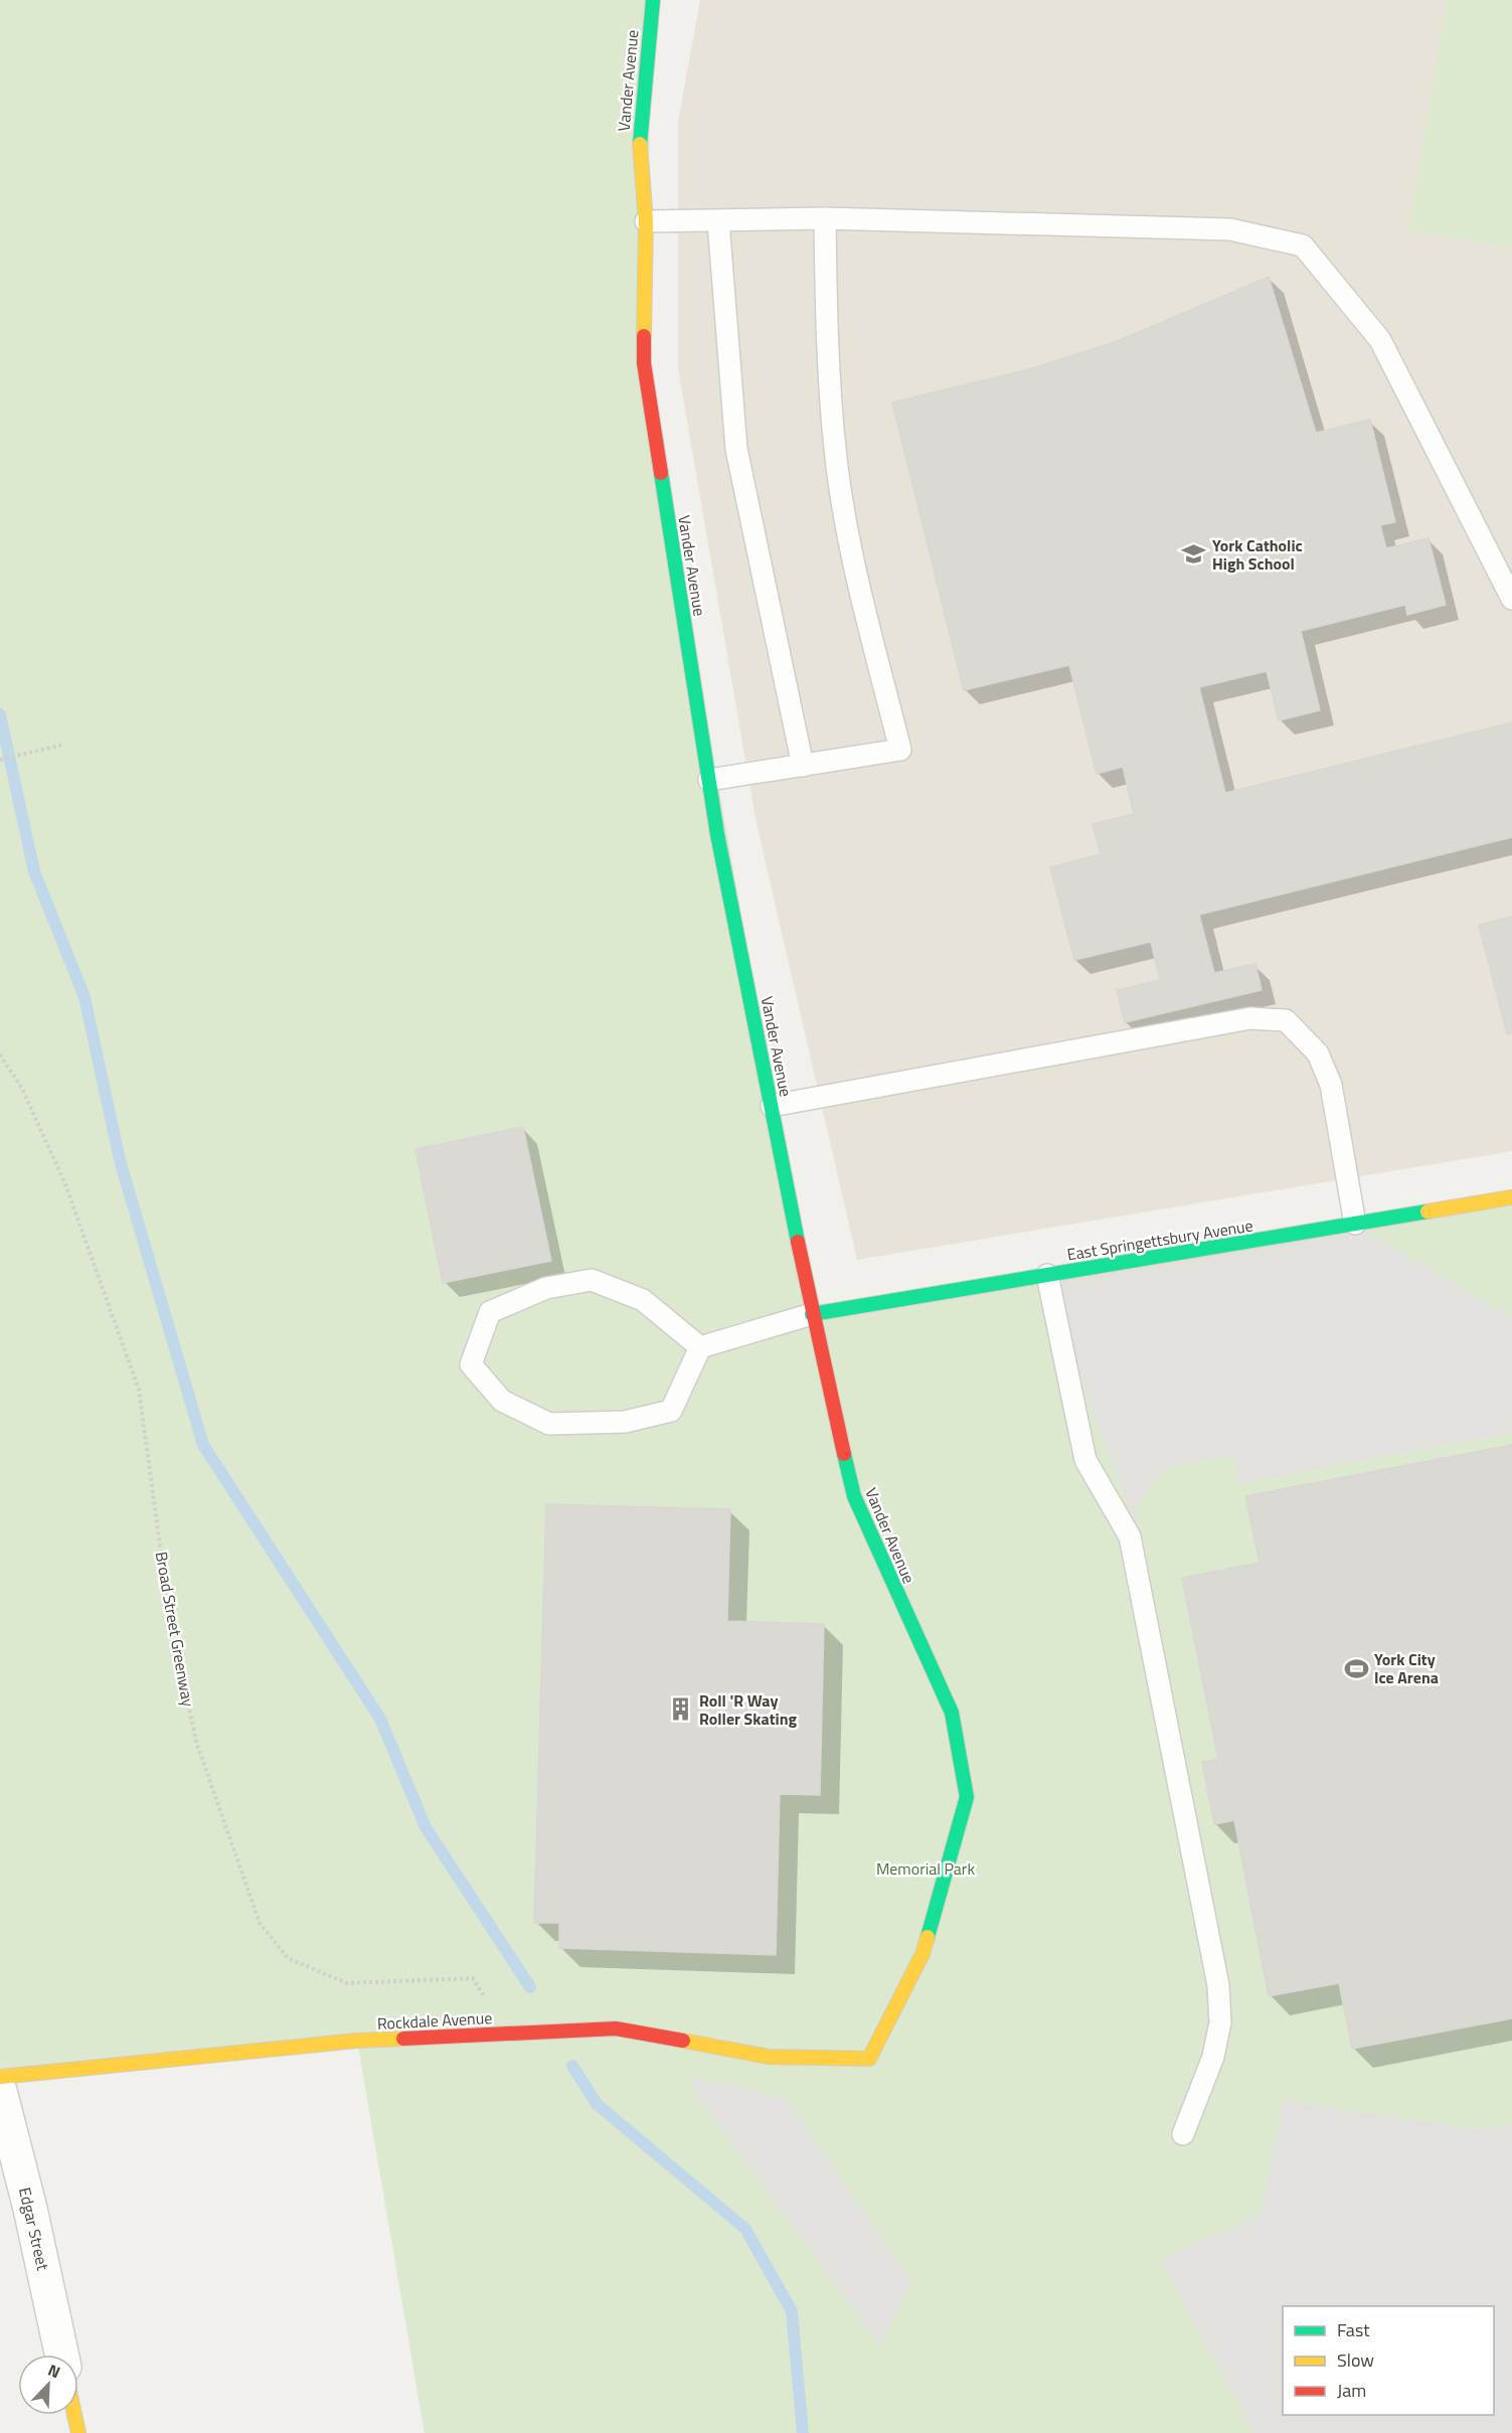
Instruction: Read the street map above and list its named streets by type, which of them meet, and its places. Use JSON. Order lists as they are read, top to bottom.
{
  "streets": {
    "street": [
      "Vander Avenue",
      "East Springettsbury Avenue",
      "Rockdale Avenue",
      "Edgar Street"
    ],
    "path": ["Broad Street Greenway"]
  },
  "crossings": [
    ["Vander Avenue", "East Springettsbury Avenue"],
    ["Vander Avenue", "Rockdale Avenue"],
    ["Broad Street Greenway", "Rockdale Avenue"]
  ],
  "parks": ["Memorial Park"],
  "places": {
    "school or university": ["York Catholic High School"],
    "sports": ["York City Ice Arena"],
    "building": ["Roll 'R Way Roller Skating"]
  },
  "legend": ["Fast", "Slow", "Jam"],
  "north": "top right"
}
